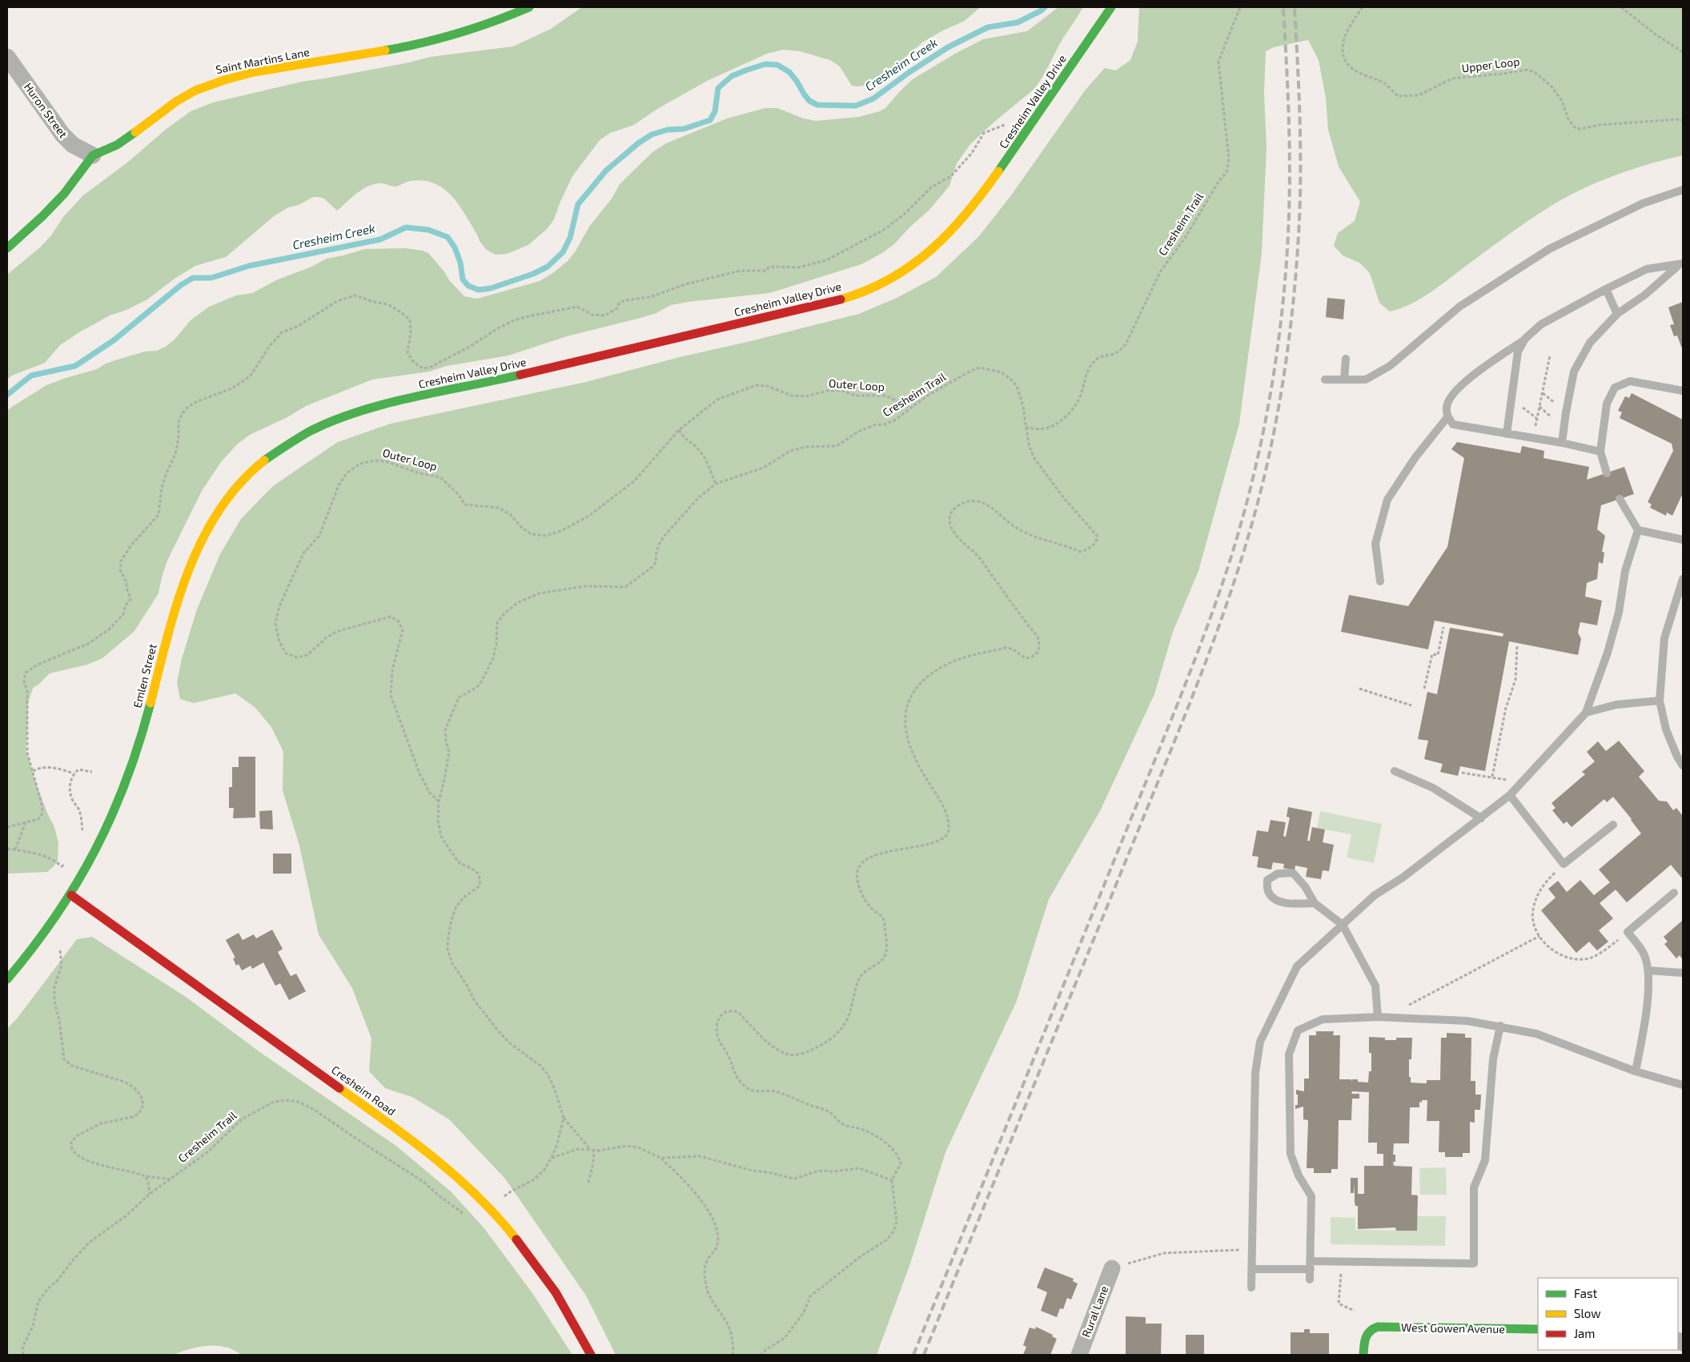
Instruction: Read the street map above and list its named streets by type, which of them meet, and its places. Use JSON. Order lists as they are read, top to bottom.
{
  "streets": {
    "main road": [
      "Saint Martins Lane",
      "Cresheim Valley Drive",
      "Emlen Street",
      "Cresheim Road",
      "West Gowen Avenue"
    ],
    "street": ["Huron Street", "Rural Lane"],
    "path": ["Upper Loop", "Cresheim Trail", "Outer Loop"]
  },
  "crossings": [
    ["Saint Martins Lane", "Huron Street"],
    ["Cresheim Valley Drive", "Emlen Street"],
    ["Cresheim Trail", "Outer Loop"],
    ["Emlen Street", "Cresheim Road"]
  ],
  "water": ["Cresheim Creek"],
  "legend": ["Fast", "Slow", "Jam"]
}
